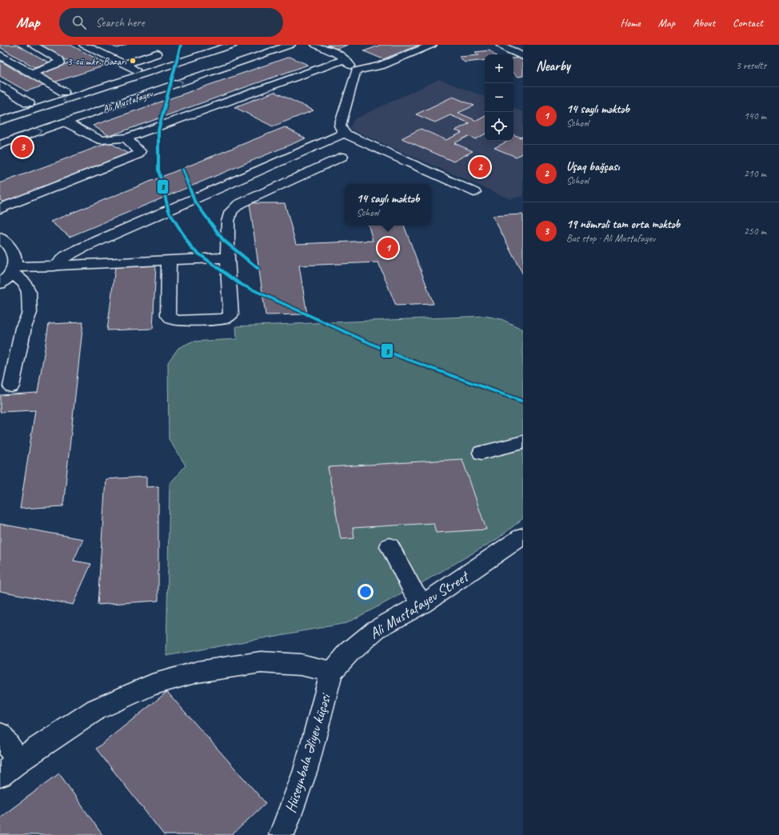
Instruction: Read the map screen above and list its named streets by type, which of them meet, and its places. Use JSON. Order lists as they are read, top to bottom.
{
  "streets": {
    "main road": ["Ali Mustafayev", "Ali Mustafayev Street", "Hüseynbala Əliyev küçəsi"]
  },
  "crossings": [
    ["Ali Mustafayev Street", "Hüseynbala Əliyev küçəsi"]
  ],
  "places": ["3-cü mkr. Bazarı"],
  "lines": ["metro line 3"],
  "page": {
    "header": "Map",
    "search": "Search here",
    "nav": [
      "Home",
      "Map",
      "About",
      "Contact"
    ],
    "heading": ["Nearby", "3 results"],
    "map_buttons": ["+", "−"],
    "list": [
      {
        "mark": "1",
        "name": "14 saylı məktəb",
        "note": "School",
        "value": "140 m"
      },
      {
        "mark": "2",
        "name": "Uşaq bağçası",
        "note": "School",
        "value": "210 m"
      },
      {
        "mark": "3",
        "name": "19 nömrəli tam orta məktəb",
        "note": "Bus stop · Ali Mustafayev",
        "value": "250 m"
      }
    ],
    "pins": ["3", "2", "1"],
    "popup": ["14 saylı məktəb", "School"]
  }
}
